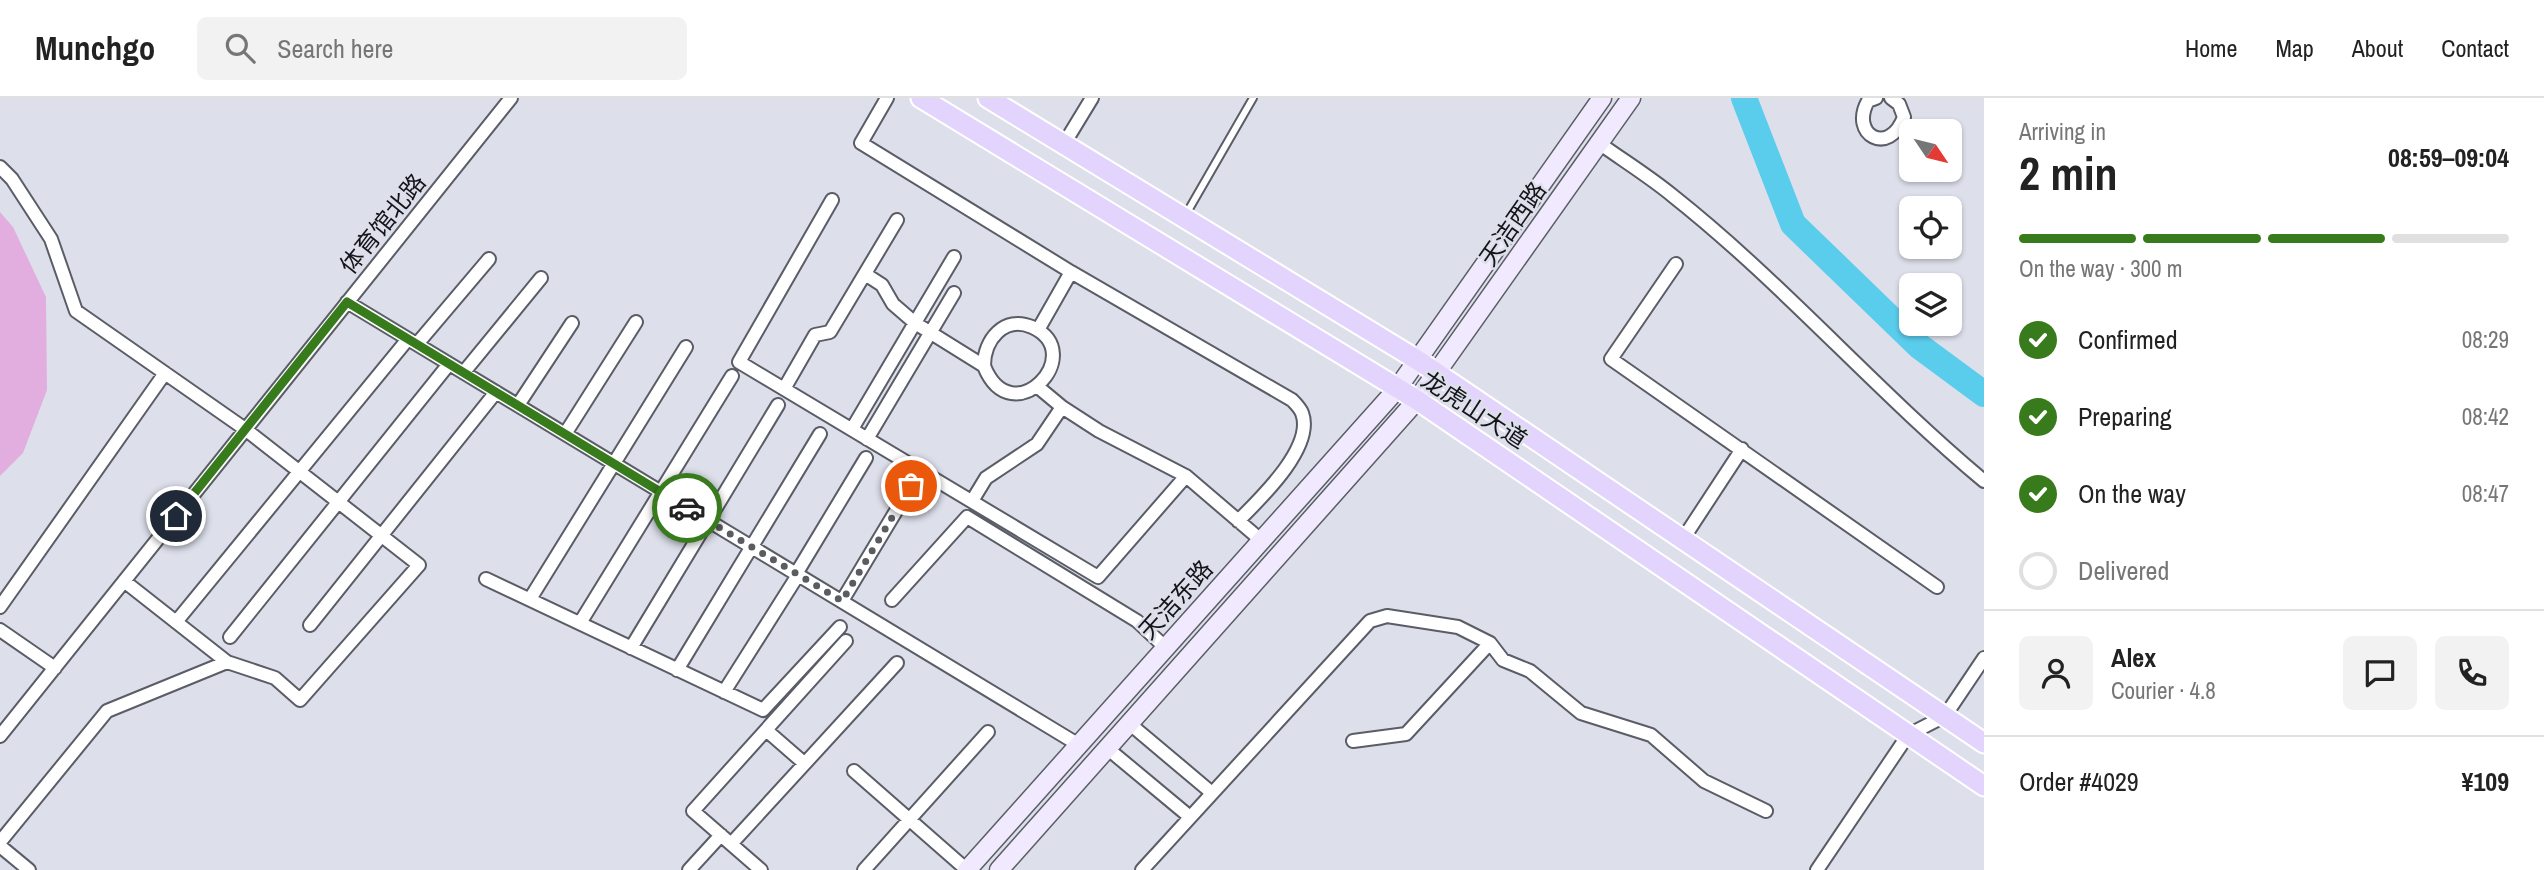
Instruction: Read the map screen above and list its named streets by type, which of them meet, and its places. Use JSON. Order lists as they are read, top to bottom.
{
  "streets": {
    "main road": ["天洁西路", "龙虎山大道", "天洁东路"],
    "street": ["体育馆北路"]
  },
  "crossings": [
    ["天洁西路", "龙虎山大道"],
    ["天洁西路", "天洁东路"],
    ["龙虎山大道", "天洁东路"]
  ],
  "north": "bottom right",
  "page": {
    "header": "Munchgo",
    "search": "Search here",
    "nav": [
      "Home",
      "Map",
      "About",
      "Contact"
    ],
    "heading": ["2 min", "Arriving in", "08:59–09:04"],
    "panel": [
      "Alex",
      "Courier · 4.8",
      "Order #4029",
      "¥109"
    ],
    "bar": "On the way · 300 m",
    "list": [
      ["Confirmed", "08:29"],
      ["Preparing", "08:42"],
      ["On the way", "08:47"],
      "Delivered"
    ]
  }
}
